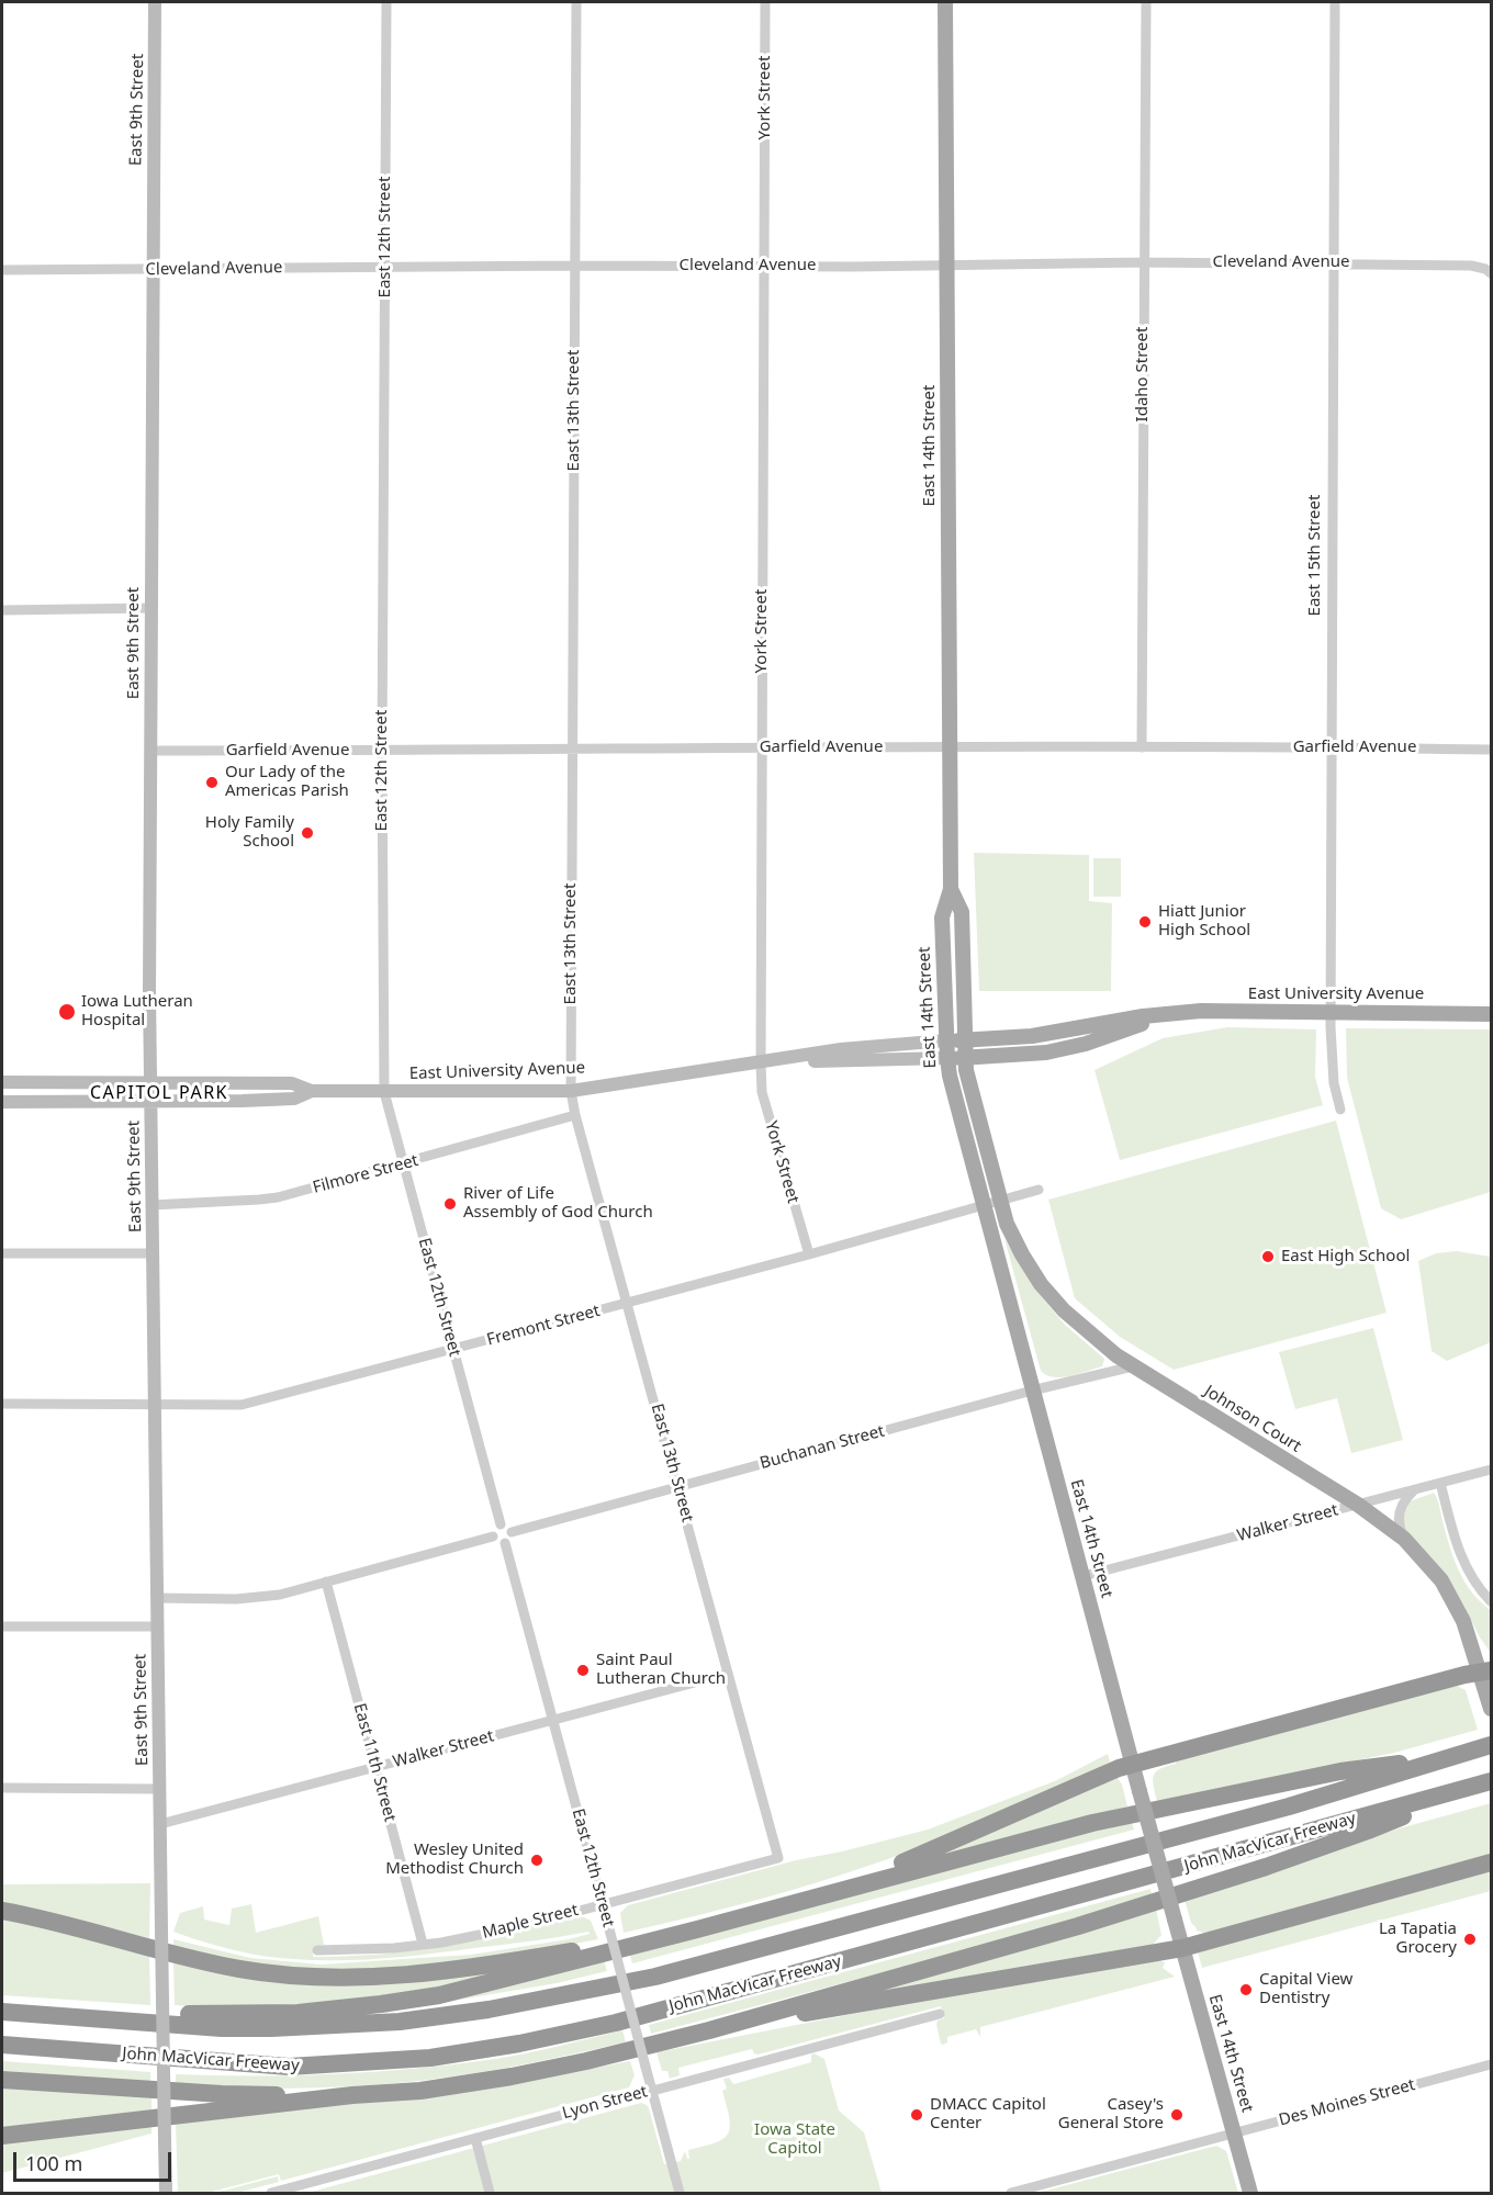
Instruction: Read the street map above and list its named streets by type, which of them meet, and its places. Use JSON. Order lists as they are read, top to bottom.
{
  "streets": {
    "highway": ["John MacVicar Freeway"],
    "main road": ["East 14th Street", "East University Avenue", "Johnson Court"],
    "street": [
      "York Street",
      "East 9th Street",
      "East 12th Street",
      "Cleveland Avenue",
      "Idaho Street",
      "East 13th Street",
      "East 15th Street",
      "Garfield Avenue",
      "Filmore Street",
      "Fremont Street",
      "Buchanan Street",
      "Walker Street",
      "East 11th Street",
      "Maple Street",
      "Lyon Street",
      "Des Moines Street"
    ]
  },
  "crossings": [
    ["York Street", "Cleveland Avenue"],
    ["York Street", "Garfield Avenue"],
    ["York Street", "East University Avenue"],
    ["York Street", "Fremont Street"],
    ["East 9th Street", "Cleveland Avenue"],
    ["East 9th Street", "Garfield Avenue"],
    ["East 9th Street", "East University Avenue"],
    ["East 9th Street", "Filmore Street"],
    ["East 9th Street", "Fremont Street"],
    ["East 9th Street", "Walker Street"],
    ["East 12th Street", "Cleveland Avenue"],
    ["East 12th Street", "Garfield Avenue"],
    ["East 12th Street", "East University Avenue"],
    ["East 12th Street", "Filmore Street"],
    ["East 12th Street", "Fremont Street"],
    ["East 12th Street", "Buchanan Street"],
    ["East 12th Street", "Walker Street"],
    ["East 12th Street", "Maple Street"],
    ["East 12th Street", "Lyon Street"],
    ["Cleveland Avenue", "Idaho Street"],
    ["Cleveland Avenue", "East 13th Street"],
    ["Cleveland Avenue", "East 14th Street"],
    ["Cleveland Avenue", "East 15th Street"],
    ["Idaho Street", "Garfield Avenue"],
    ["East 13th Street", "Garfield Avenue"],
    ["East 13th Street", "East University Avenue"],
    ["East 13th Street", "Filmore Street"],
    ["East 13th Street", "Fremont Street"],
    ["East 13th Street", "Buchanan Street"],
    ["East 13th Street", "Walker Street"],
    ["East 13th Street", "Maple Street"],
    ["East 14th Street", "Garfield Avenue"],
    ["East 14th Street", "East University Avenue"],
    ["East 14th Street", "Fremont Street"],
    ["East 14th Street", "Johnson Court"],
    ["East 14th Street", "Buchanan Street"],
    ["East 14th Street", "Walker Street"],
    ["East 14th Street", "Des Moines Street"],
    ["East 15th Street", "Garfield Avenue"],
    ["East 15th Street", "East University Avenue"],
    ["Fremont Street", "Johnson Court"],
    ["Johnson Court", "Buchanan Street"],
    ["Johnson Court", "Walker Street"],
    ["Walker Street", "East 11th Street"],
    ["East 11th Street", "Maple Street"]
  ],
  "districts": ["CAPITOL PARK"],
  "parks": ["Iowa State Capitol"],
  "places": [
    "Our Lady of the Americas Parish",
    "Holy Family School",
    "Hiatt Junior High School",
    "Iowa Lutheran Hospital",
    "River of Life Assembly of God Church",
    "East High School",
    "Saint Paul Lutheran Church",
    "Wesley United Methodist Church",
    "La Tapatia Grocery",
    "Capital View Dentistry",
    "DMACC Capitol Center",
    "Casey's General Store"
  ],
  "scale_bar": "100 m"
}
